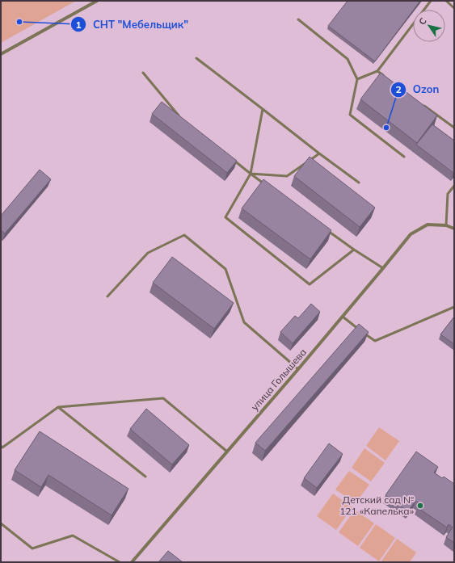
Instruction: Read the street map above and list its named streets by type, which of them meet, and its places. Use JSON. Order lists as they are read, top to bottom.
{
  "streets": {
    "street": ["улица Голышева"]
  },
  "places": ["СНТ \"Мебельщик\"", "Ozon", "Детский сад № 121 «Капелька»"],
  "north": "top left"
}
